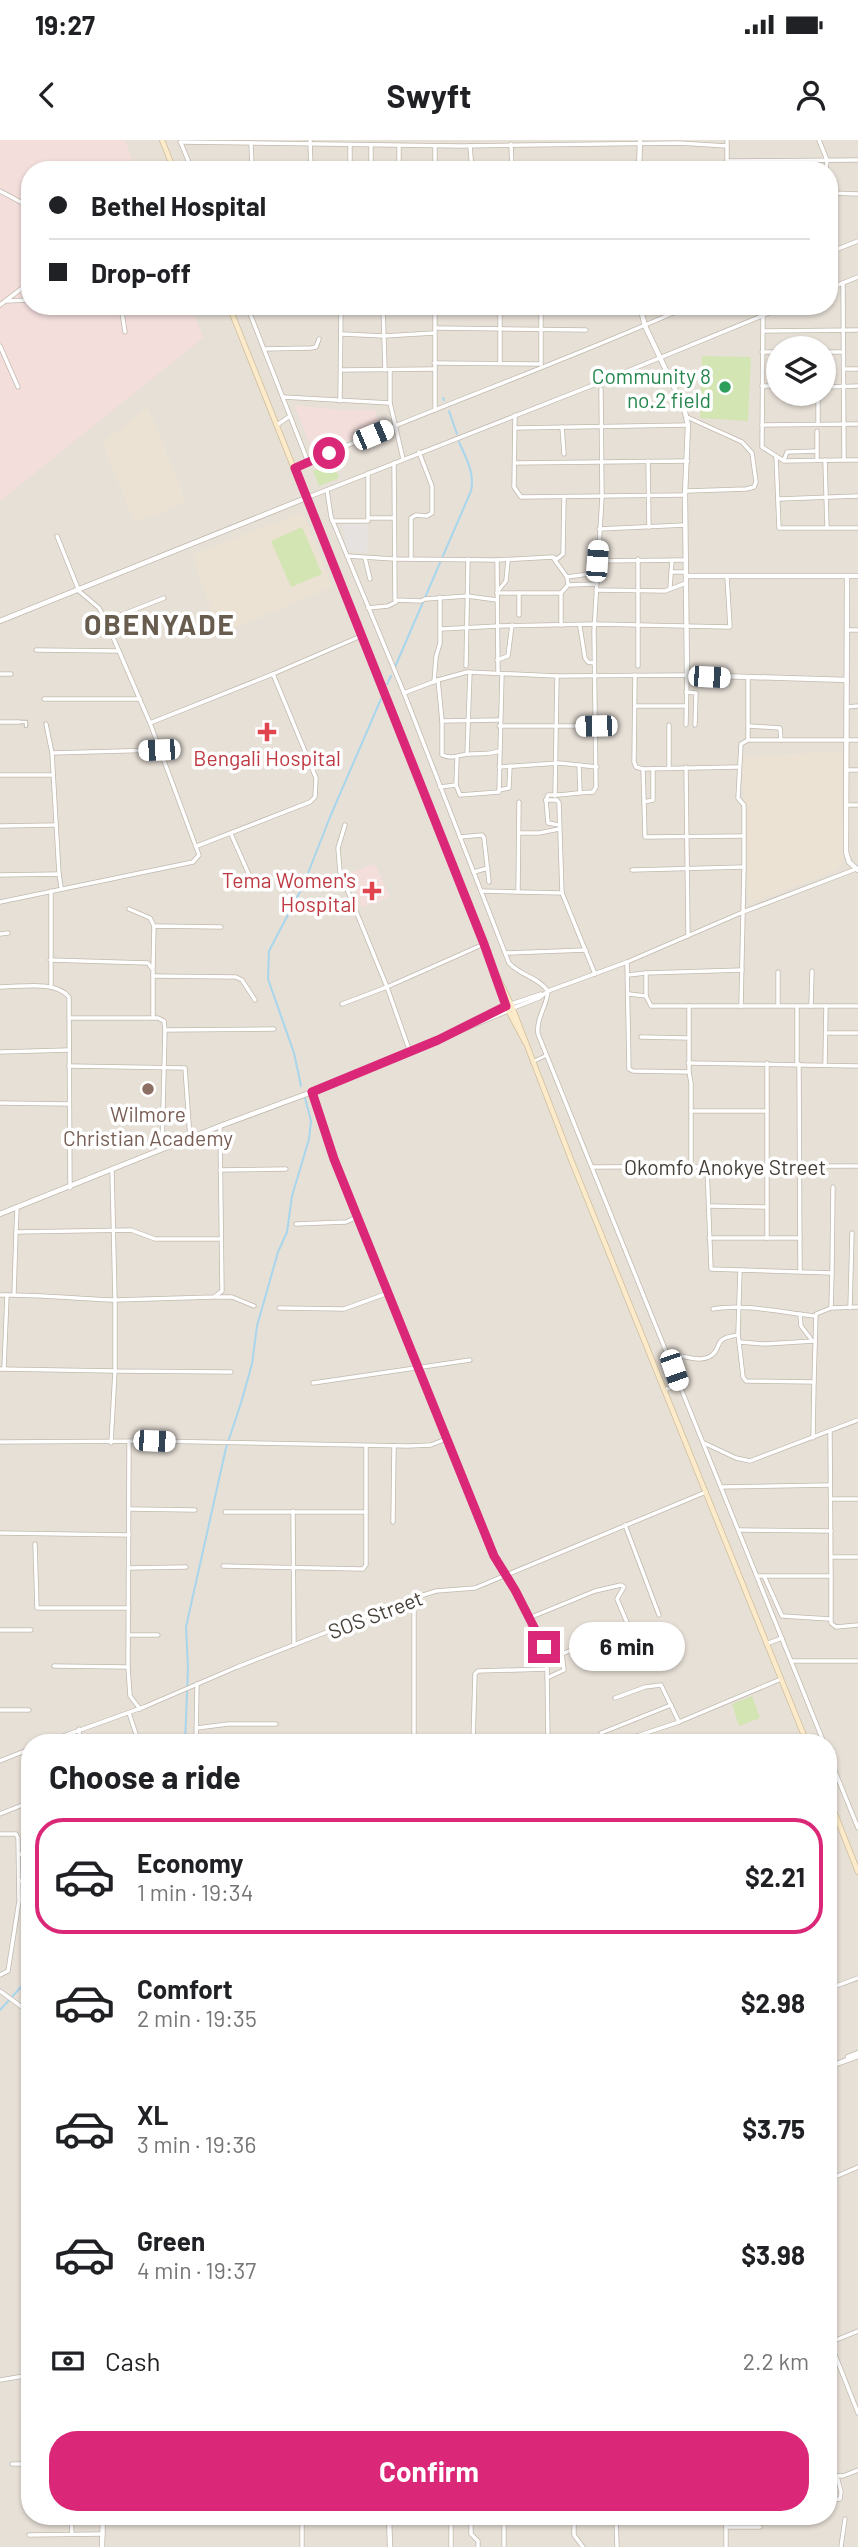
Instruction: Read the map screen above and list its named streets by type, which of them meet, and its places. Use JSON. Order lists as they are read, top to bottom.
{
  "streets": {
    "street": ["Okomfo Anokye Street", "SOS Street"]
  },
  "districts": ["OBENYADE"],
  "places": {
    "other": ["Community 8 no.2 field", "Wilmore Christian Academy"],
    "health": ["Bengali Hospital", "Tema Women's Hospital"]
  },
  "page": {
    "status": "19:27",
    "header": "Swyft",
    "banner": ["Bethel Hospital", "Drop-off"],
    "bubble": "6 min",
    "heading": "Choose a ride",
    "list": [
      {
        "name": "Economy",
        "note": "1 min · 19:34",
        "value": "$2.21"
      },
      {
        "name": "Comfort",
        "note": "2 min · 19:35",
        "value": "$2.98"
      },
      {
        "name": "XL",
        "note": "3 min · 19:36",
        "value": "$3.75"
      },
      {
        "name": "Green",
        "note": "4 min · 19:37",
        "value": "$3.98"
      }
    ],
    "pay": ["Cash", "2.2 km"],
    "buttons": "Confirm"
  }
}
